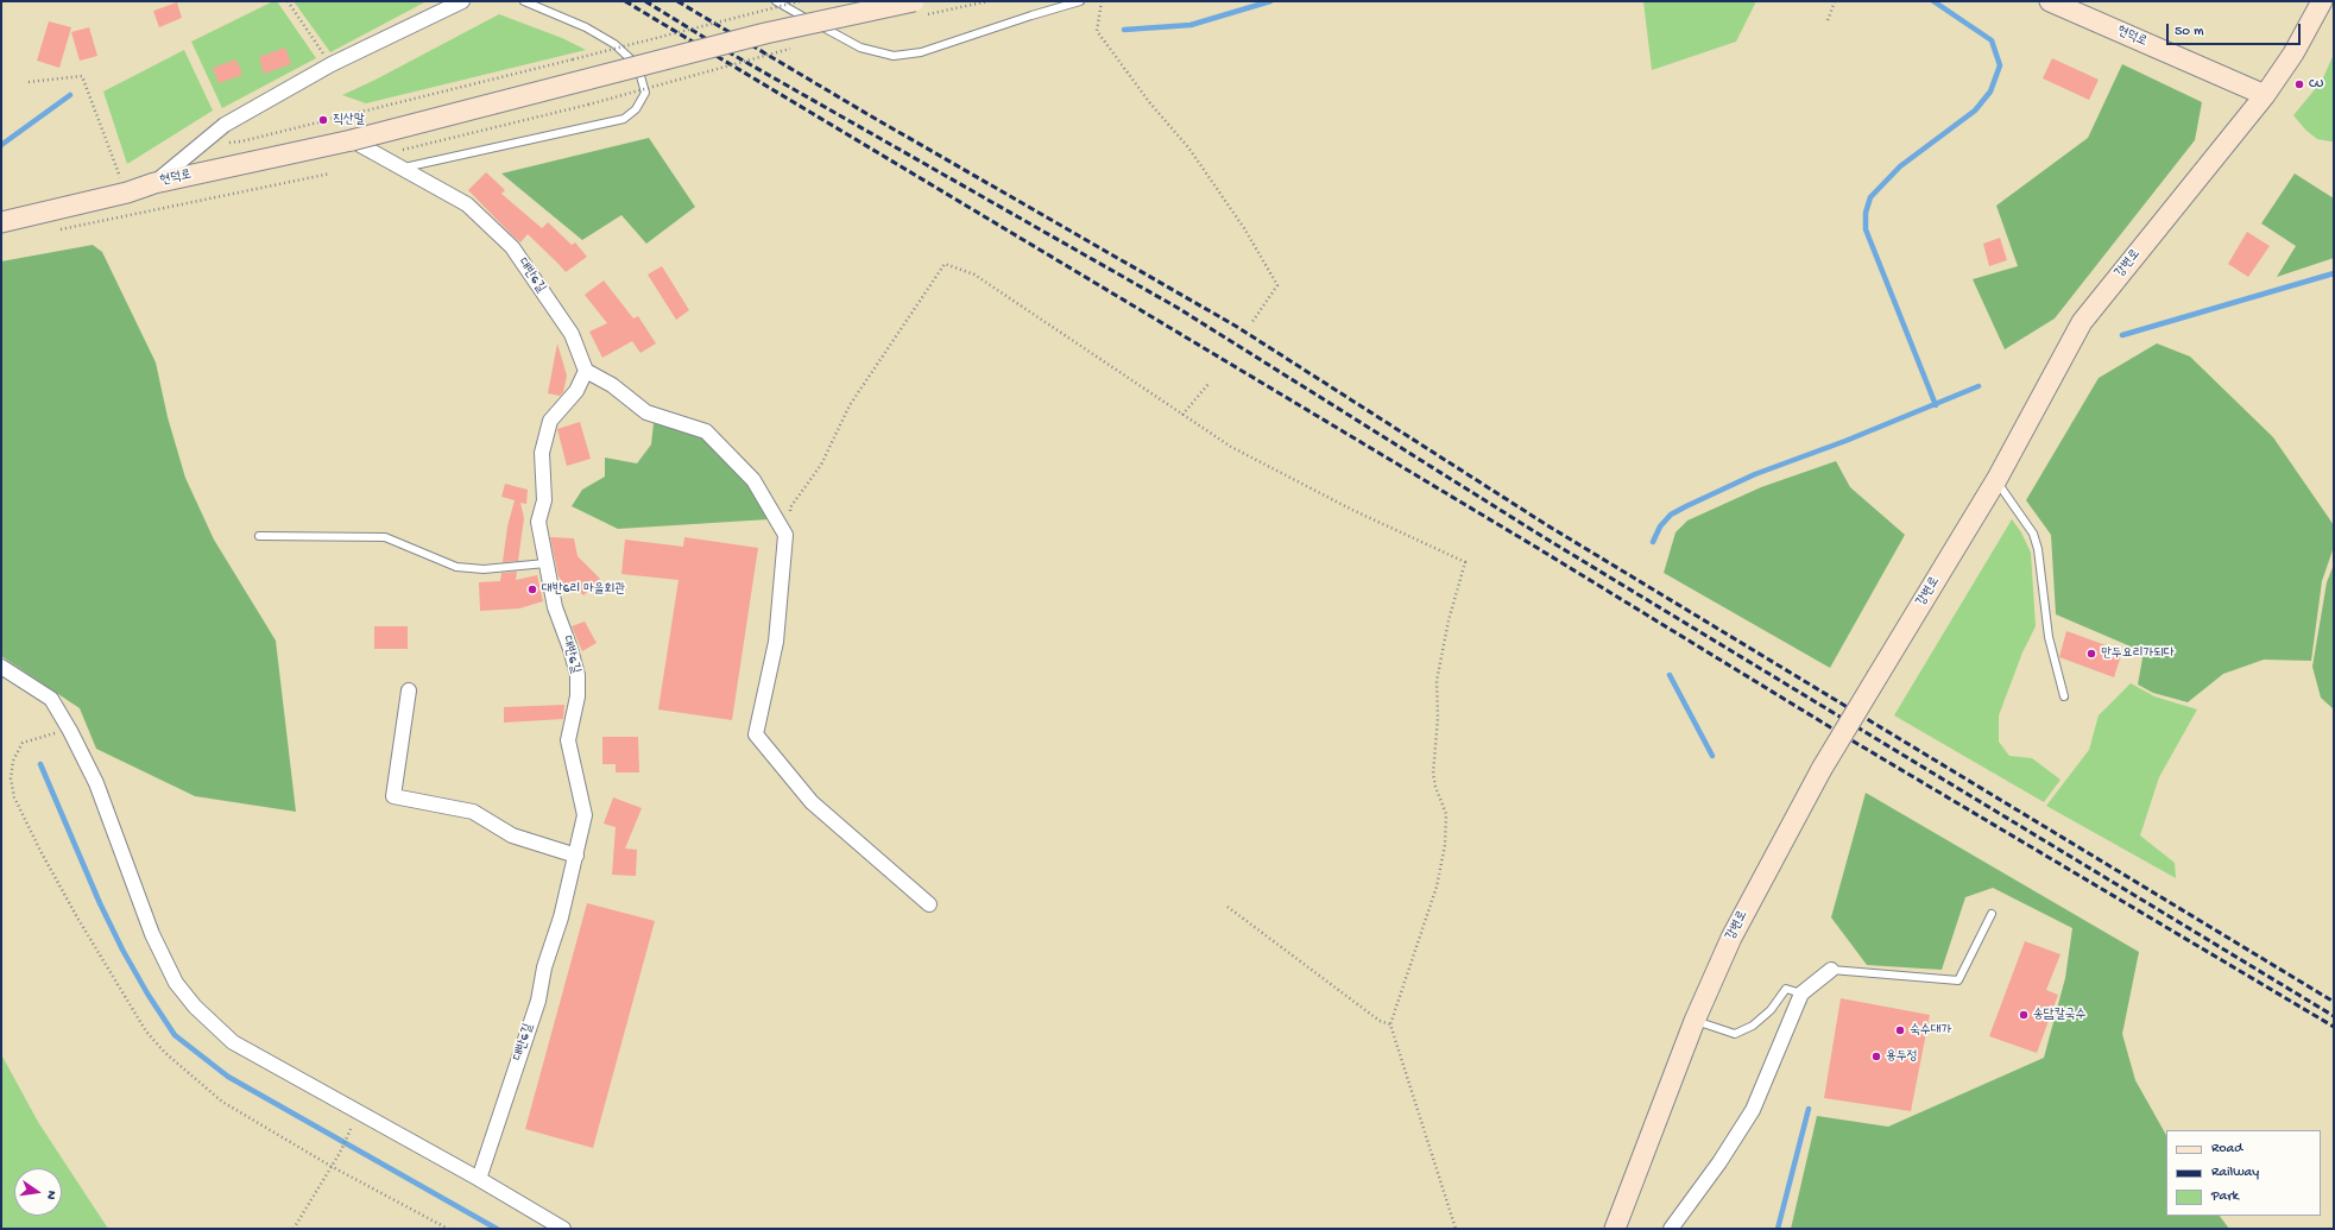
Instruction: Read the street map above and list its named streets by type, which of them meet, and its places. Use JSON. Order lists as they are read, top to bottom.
{
  "streets": {
    "street": ["현덕로", "강변로", "대반6길"]
  },
  "crossings": [
    ["현덕로", "강변로"],
    ["현덕로", "대반6길"]
  ],
  "places": [
    "CU",
    "직산말",
    "대반6리 마을회관",
    "만두요리가되다",
    "송담칼국수",
    "숙수대가",
    "용두정"
  ],
  "legend": ["Road", "Railway", "Park"],
  "scale_bar": "50 m",
  "north": "right"
}
